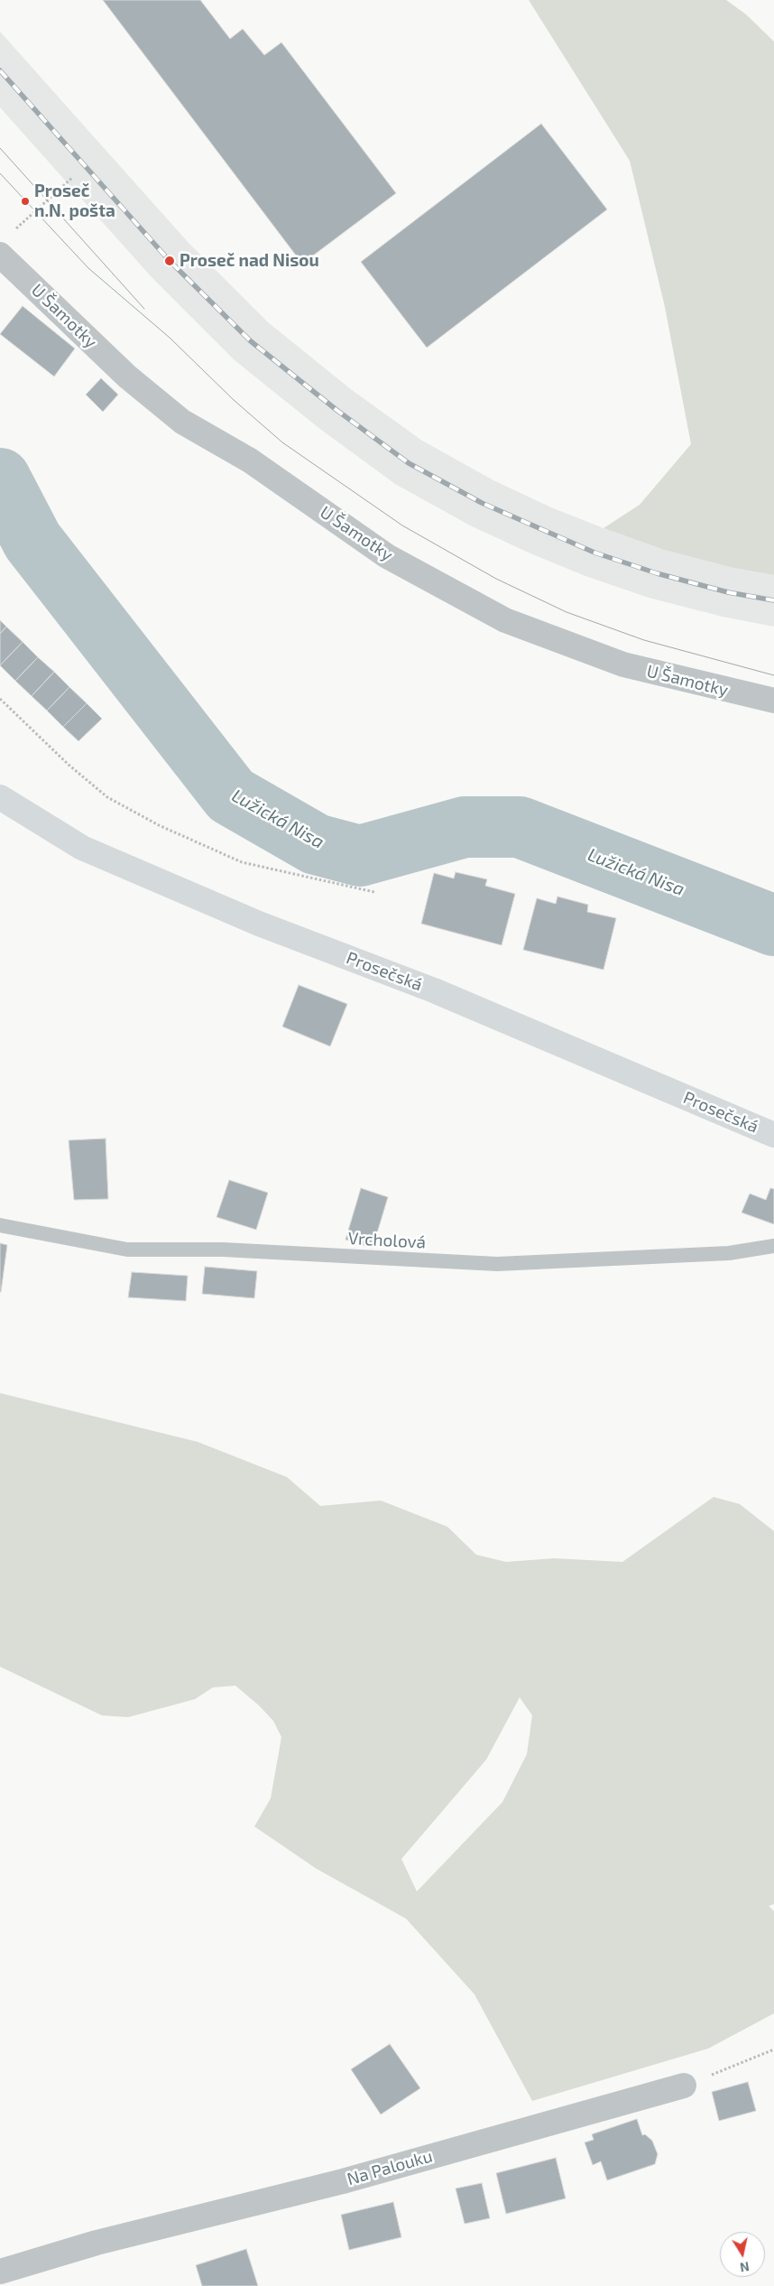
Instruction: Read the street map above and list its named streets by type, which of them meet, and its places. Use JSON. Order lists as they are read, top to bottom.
{
  "streets": {
    "main road": ["Prosečská"],
    "street": ["U Šamotky", "Na Palouku"],
    "lane": ["Vrcholová"]
  },
  "water": ["Lužická Nisa"],
  "places": ["Proseč n.N. pošta", "Proseč nad Nisou"],
  "north": "bottom"
}
